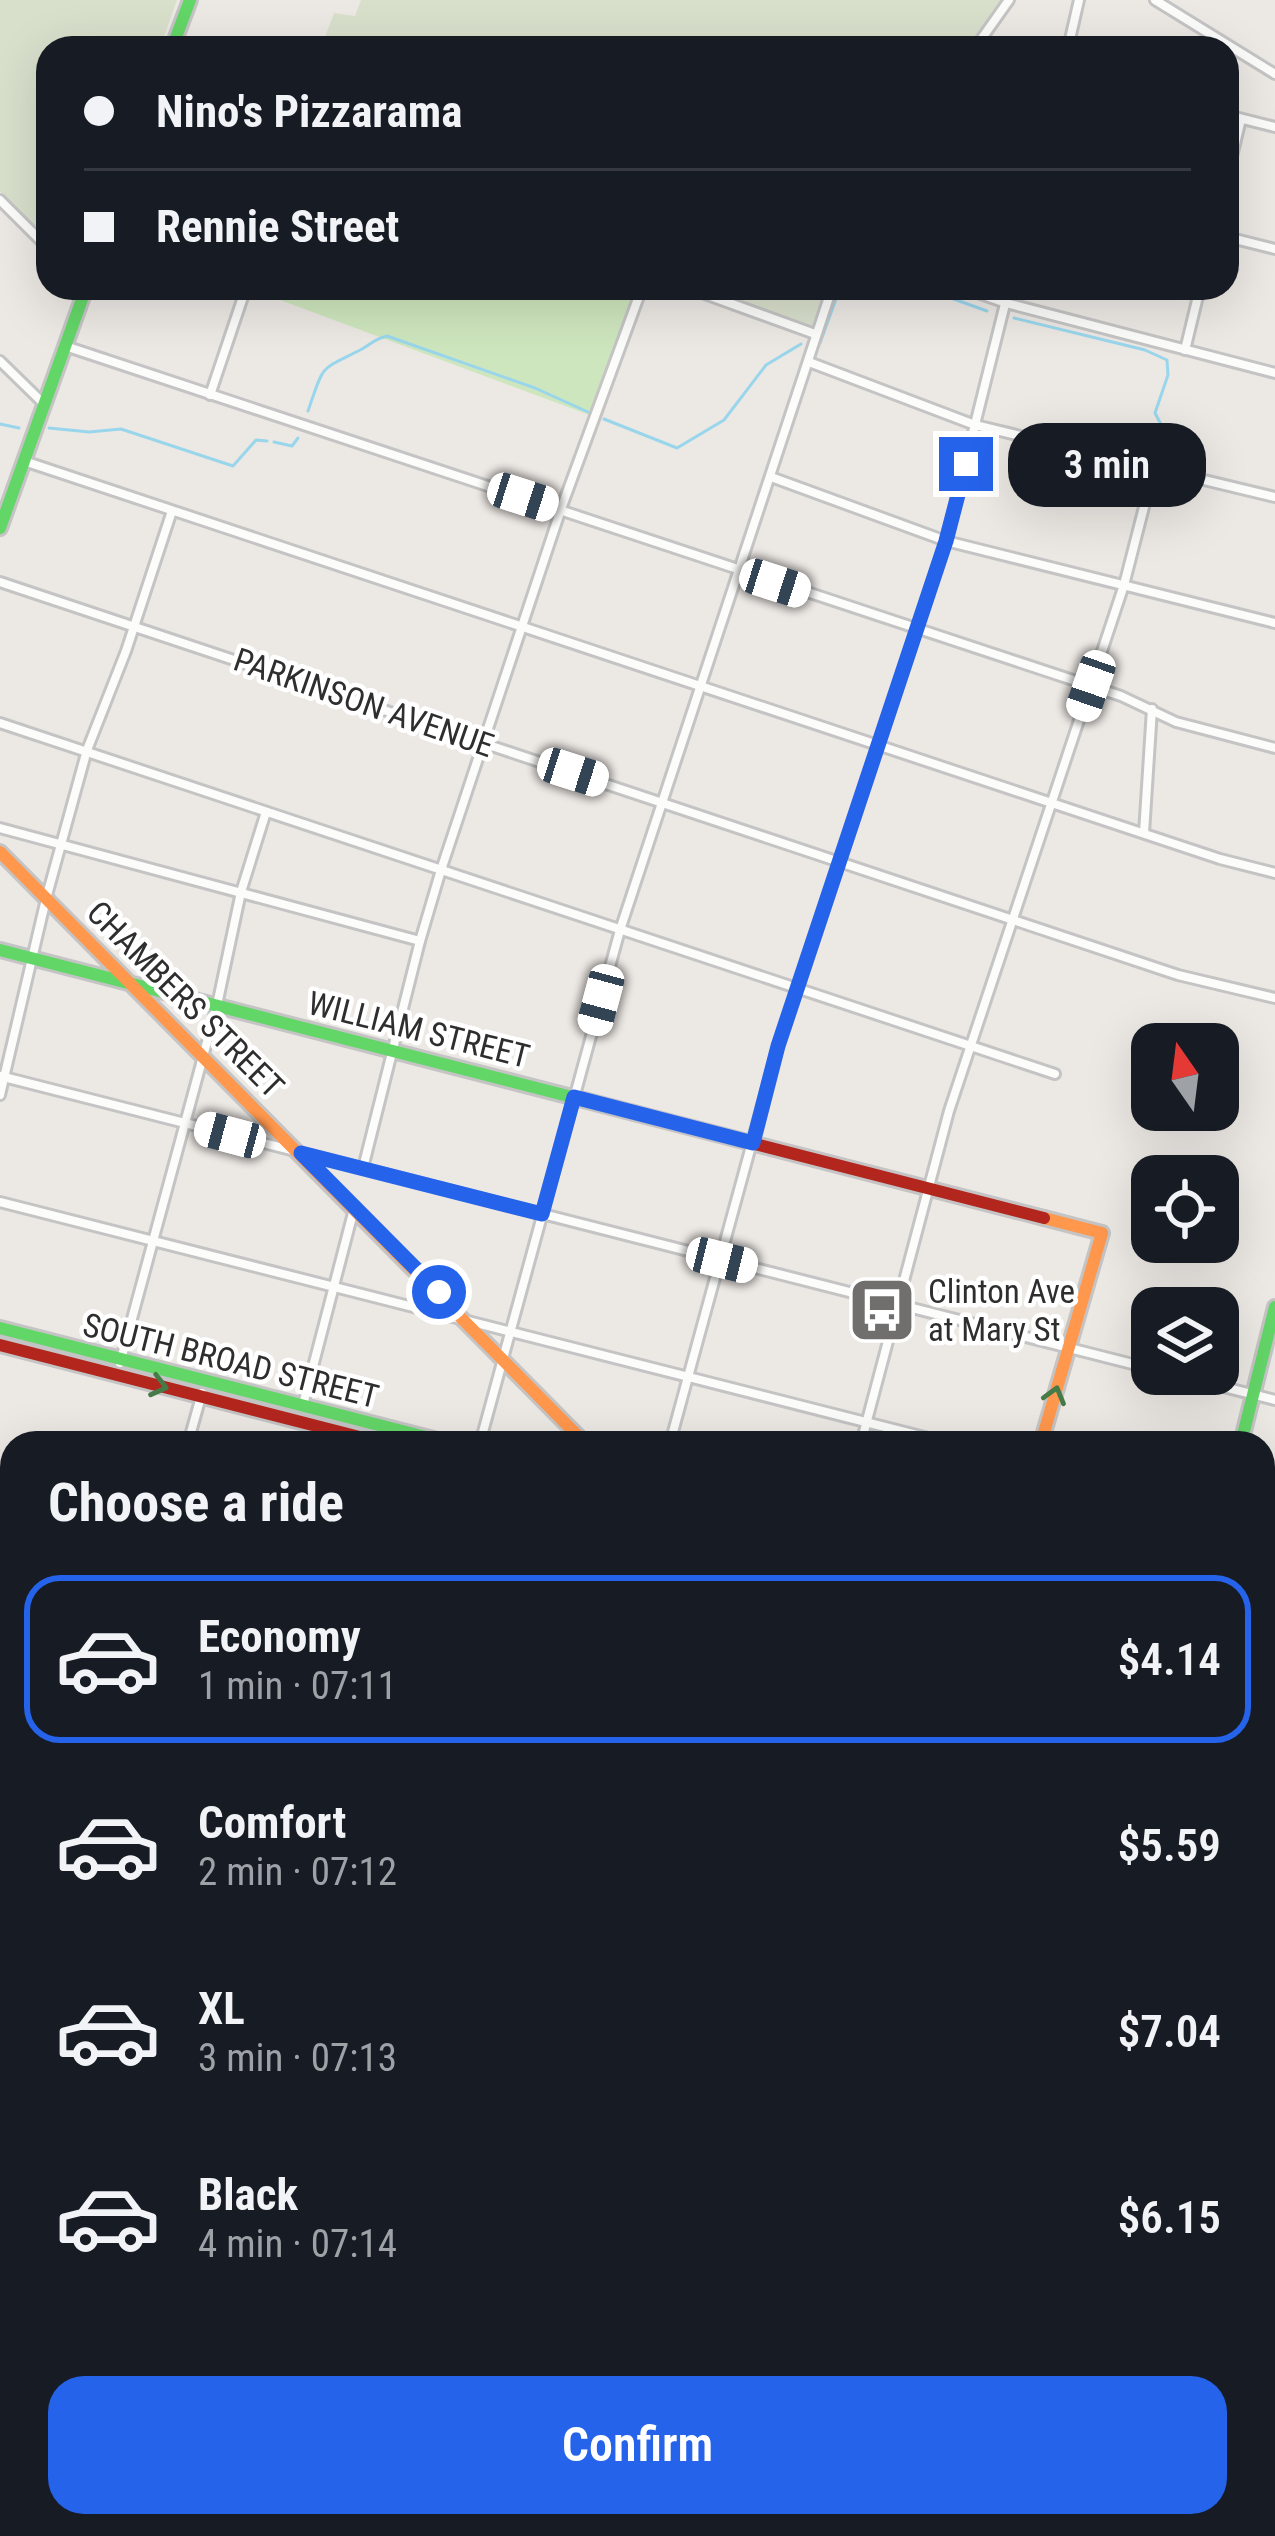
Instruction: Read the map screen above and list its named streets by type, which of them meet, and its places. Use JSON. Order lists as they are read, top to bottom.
{
  "streets": {
    "street": [
      "PARKINSON AVENUE",
      "CHAMBERS STREET",
      "WILLIAM STREET",
      "SOUTH BROAD STREET"
    ]
  },
  "crossings": [
    ["CHAMBERS STREET", "WILLIAM STREET"]
  ],
  "places": {
    "bus stop": ["Clinton Ave at Mary St"]
  },
  "north": "top",
  "page": {
    "banner": ["Nino's Pizzarama", "Rennie Street"],
    "bubble": "3 min",
    "heading": "Choose a ride",
    "list": [
      {
        "name": "Economy",
        "note": "1 min · 07:11",
        "value": "$4.14"
      },
      {
        "name": "Comfort",
        "note": "2 min · 07:12",
        "value": "$5.59"
      },
      {
        "name": "XL",
        "note": "3 min · 07:13",
        "value": "$7.04"
      },
      {
        "name": "Black",
        "note": "4 min · 07:14",
        "value": "$6.15"
      }
    ],
    "buttons": "Confirm"
  }
}
